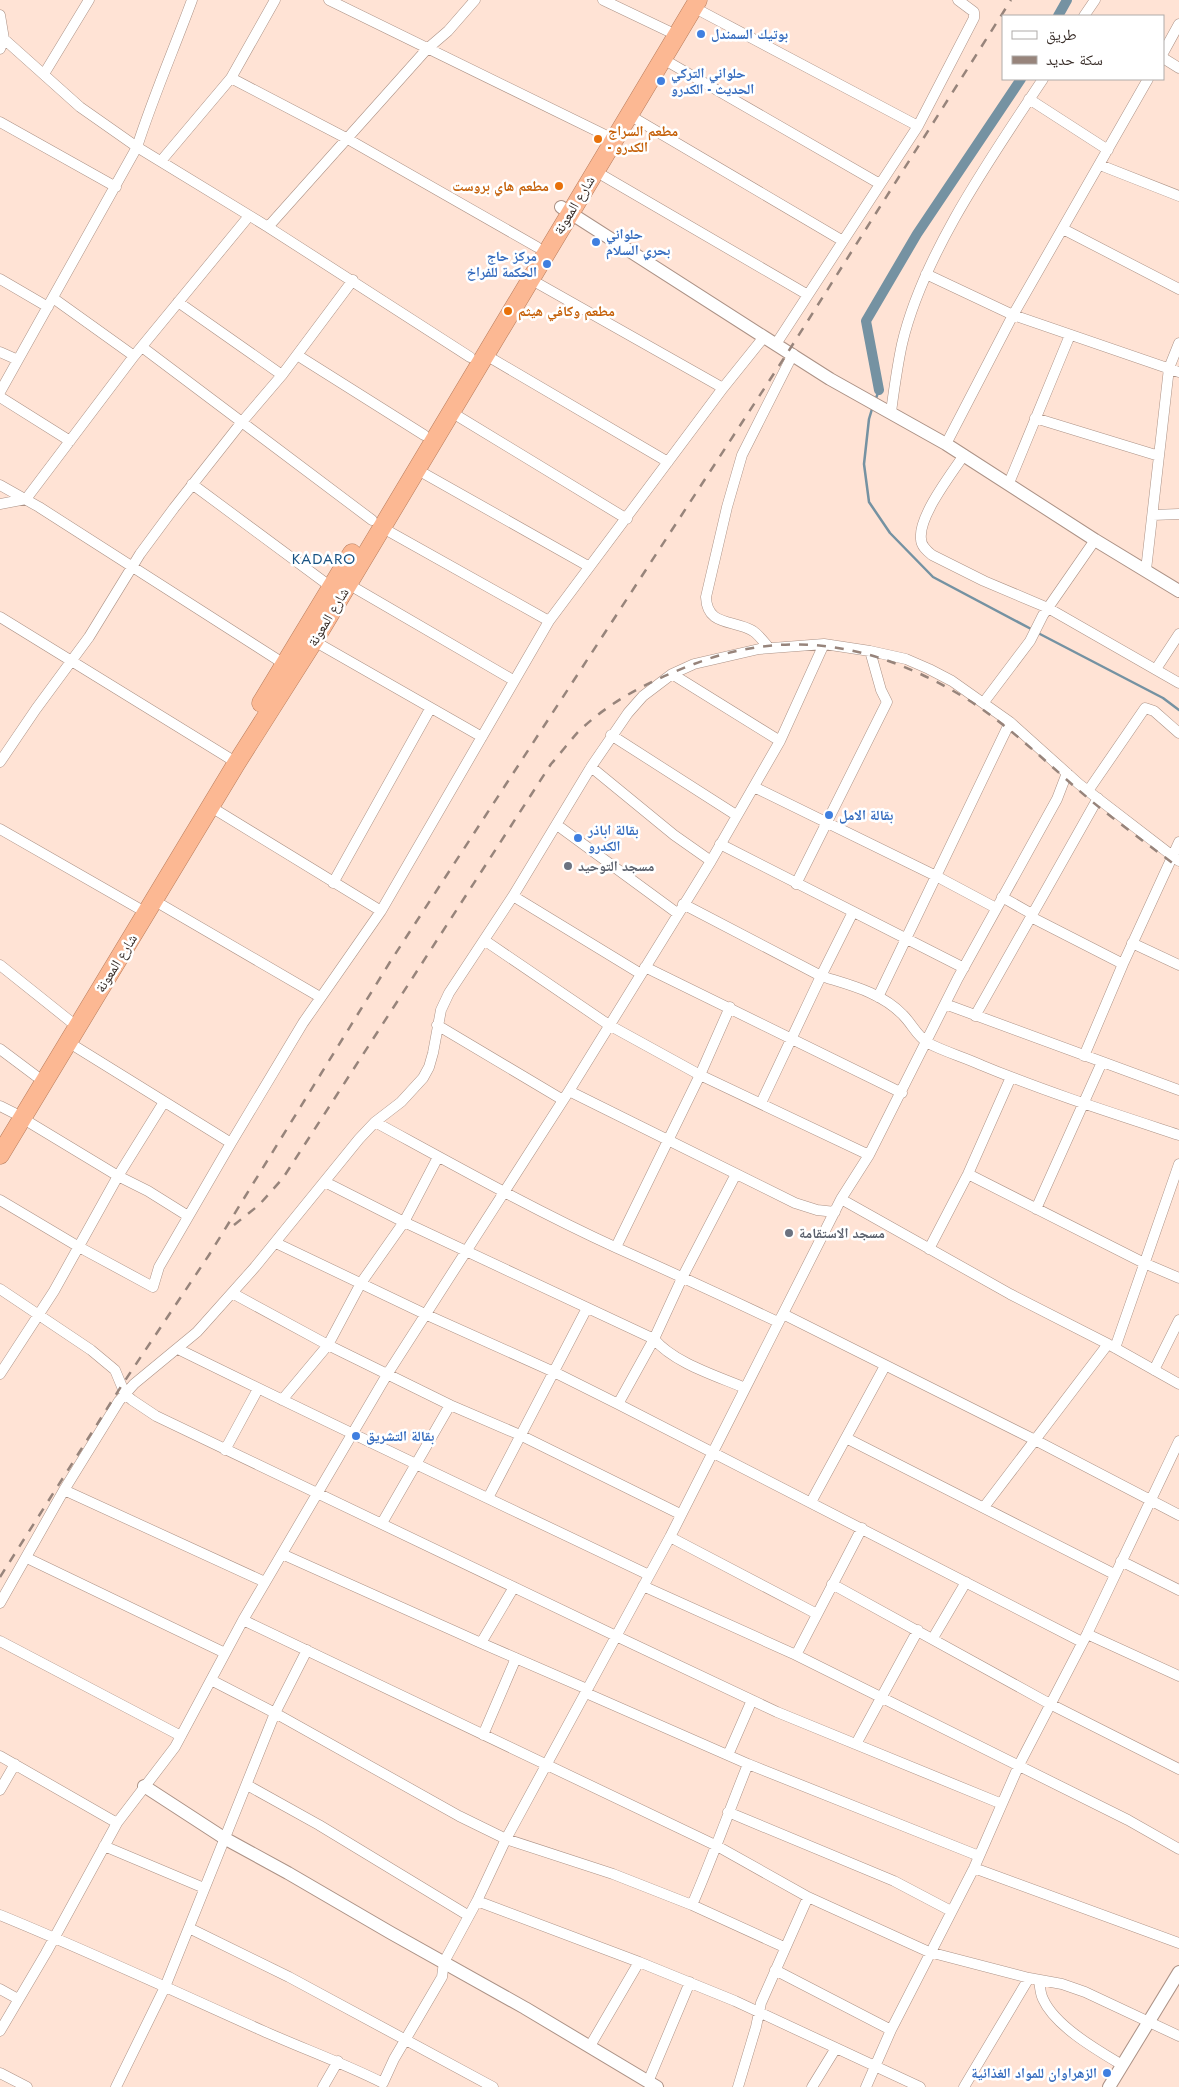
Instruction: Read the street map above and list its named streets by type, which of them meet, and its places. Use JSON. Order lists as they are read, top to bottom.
{
  "streets": {
    "highway": ["شارع المعونة"]
  },
  "districts": ["KADARO"],
  "places": [
    "بوتيك السمندل",
    "حلواني التركي الحديث - الكدرو",
    "مطعم السراج - الكدرو",
    "مطعم هاي بروست",
    "حلواني بحري السلام",
    "مركز حاج الحكمة للفراخ",
    "مطعم وكافي هيثم",
    "بقالة الامل",
    "بقالة اباذر الكدرو",
    "مسجد التوحيد",
    "مسجد الاستقامة",
    "بقالة التشريق",
    "الزهراوان للمواد الغذائية"
  ],
  "legend": ["طريق", "سكة حديد"]
}
